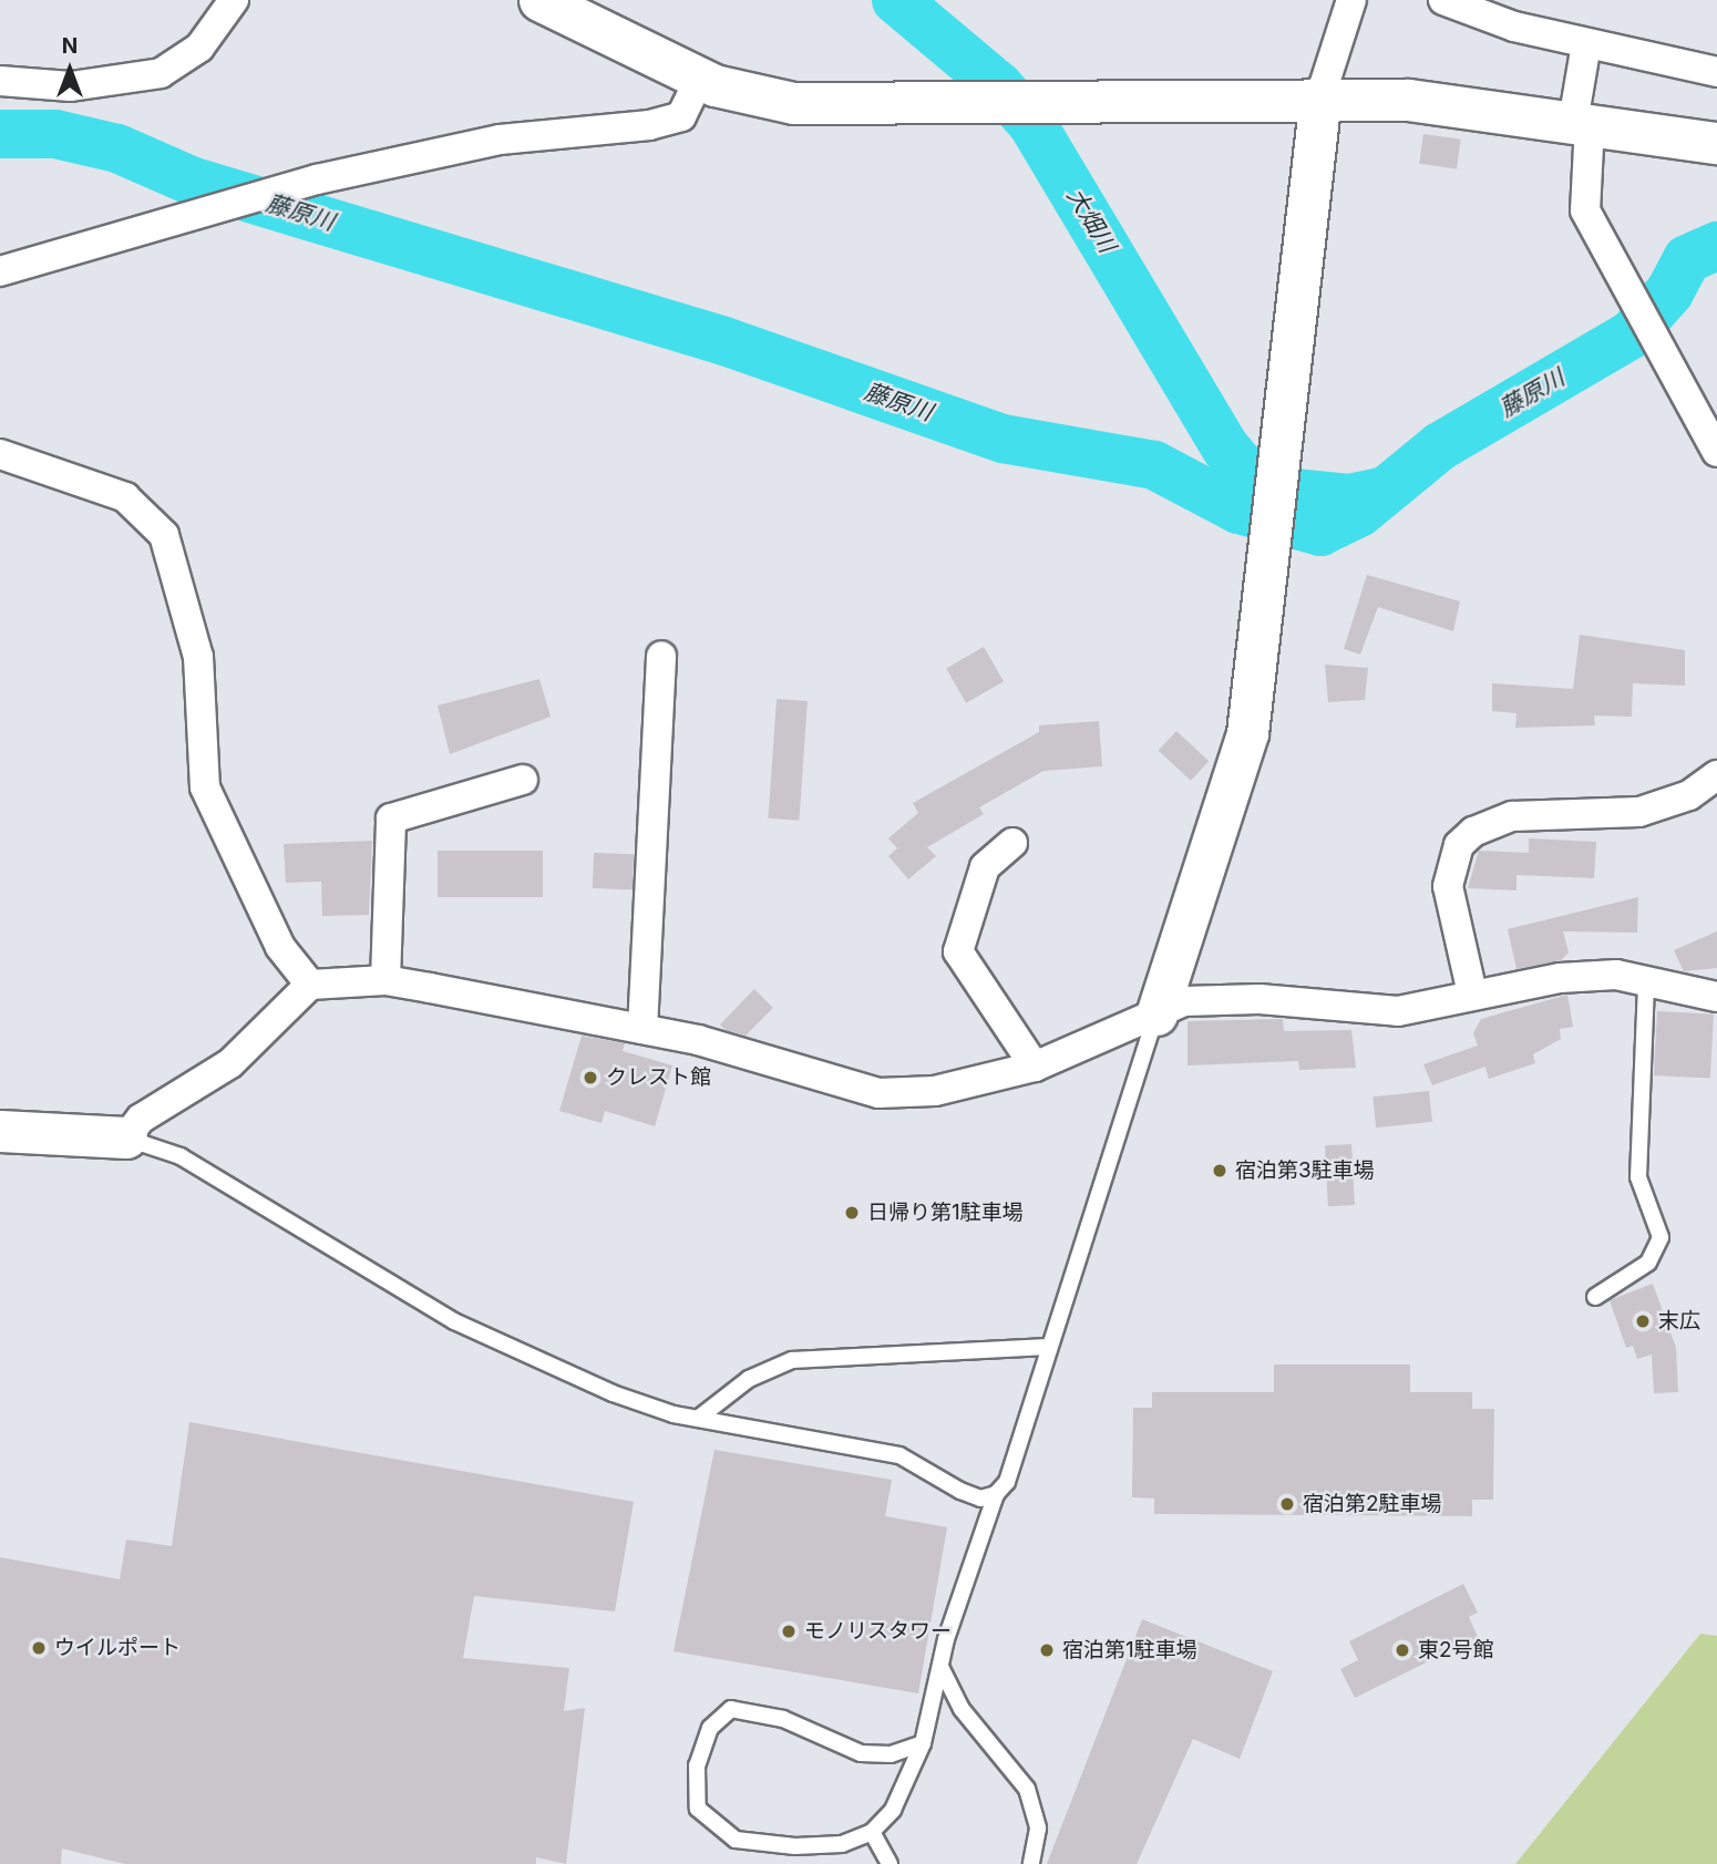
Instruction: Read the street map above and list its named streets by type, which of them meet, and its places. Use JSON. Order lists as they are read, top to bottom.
{
  "water": ["藤原川", "大畑川"],
  "places": [
    "クレスト館",
    "宿泊第3駐車場",
    "日帰り第1駐車場",
    "末広",
    "宿泊第2駐車場",
    "モノリスタワー",
    "ウイルポート",
    "宿泊第1駐車場",
    "東2号館"
  ],
  "north": "top"
}
